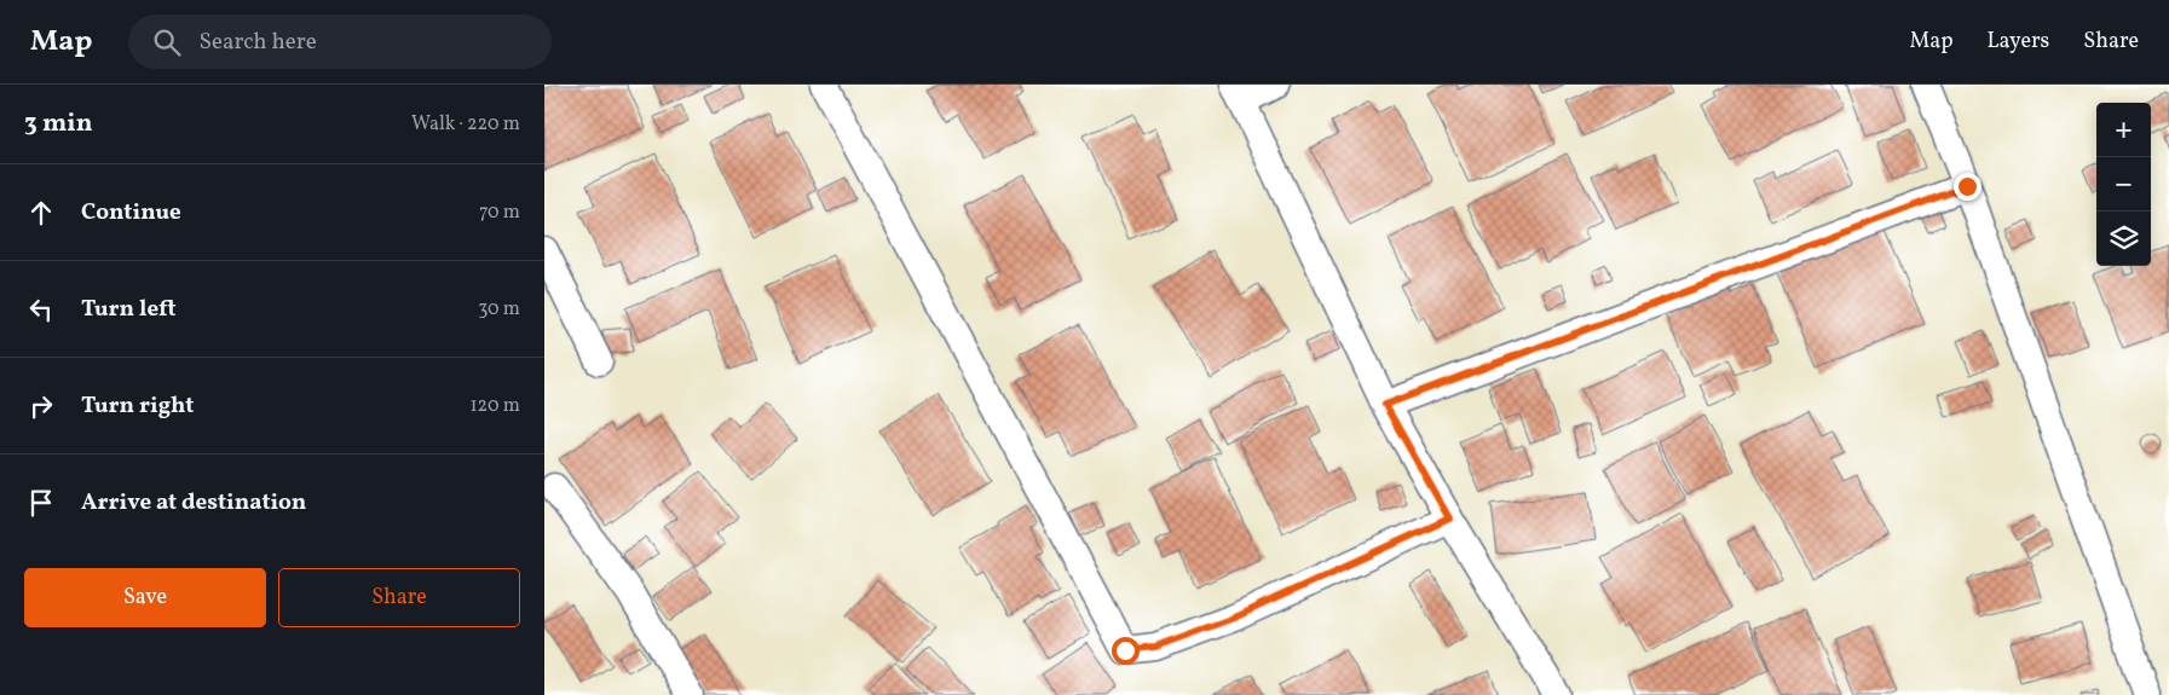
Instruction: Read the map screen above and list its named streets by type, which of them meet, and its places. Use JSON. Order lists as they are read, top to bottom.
{
  "page": {
    "header": "Map",
    "search": "Search here",
    "nav": ["Map", "Layers", "Share"],
    "heading": ["3 min", "Walk · 220 m"],
    "map_buttons": ["+", "−"],
    "list": [
      ["Continue", "70 m"],
      ["Turn left", "30 m"],
      ["Turn right", "120 m"],
      "Arrive at destination"
    ],
    "buttons": ["Save", "Share"]
  }
}
